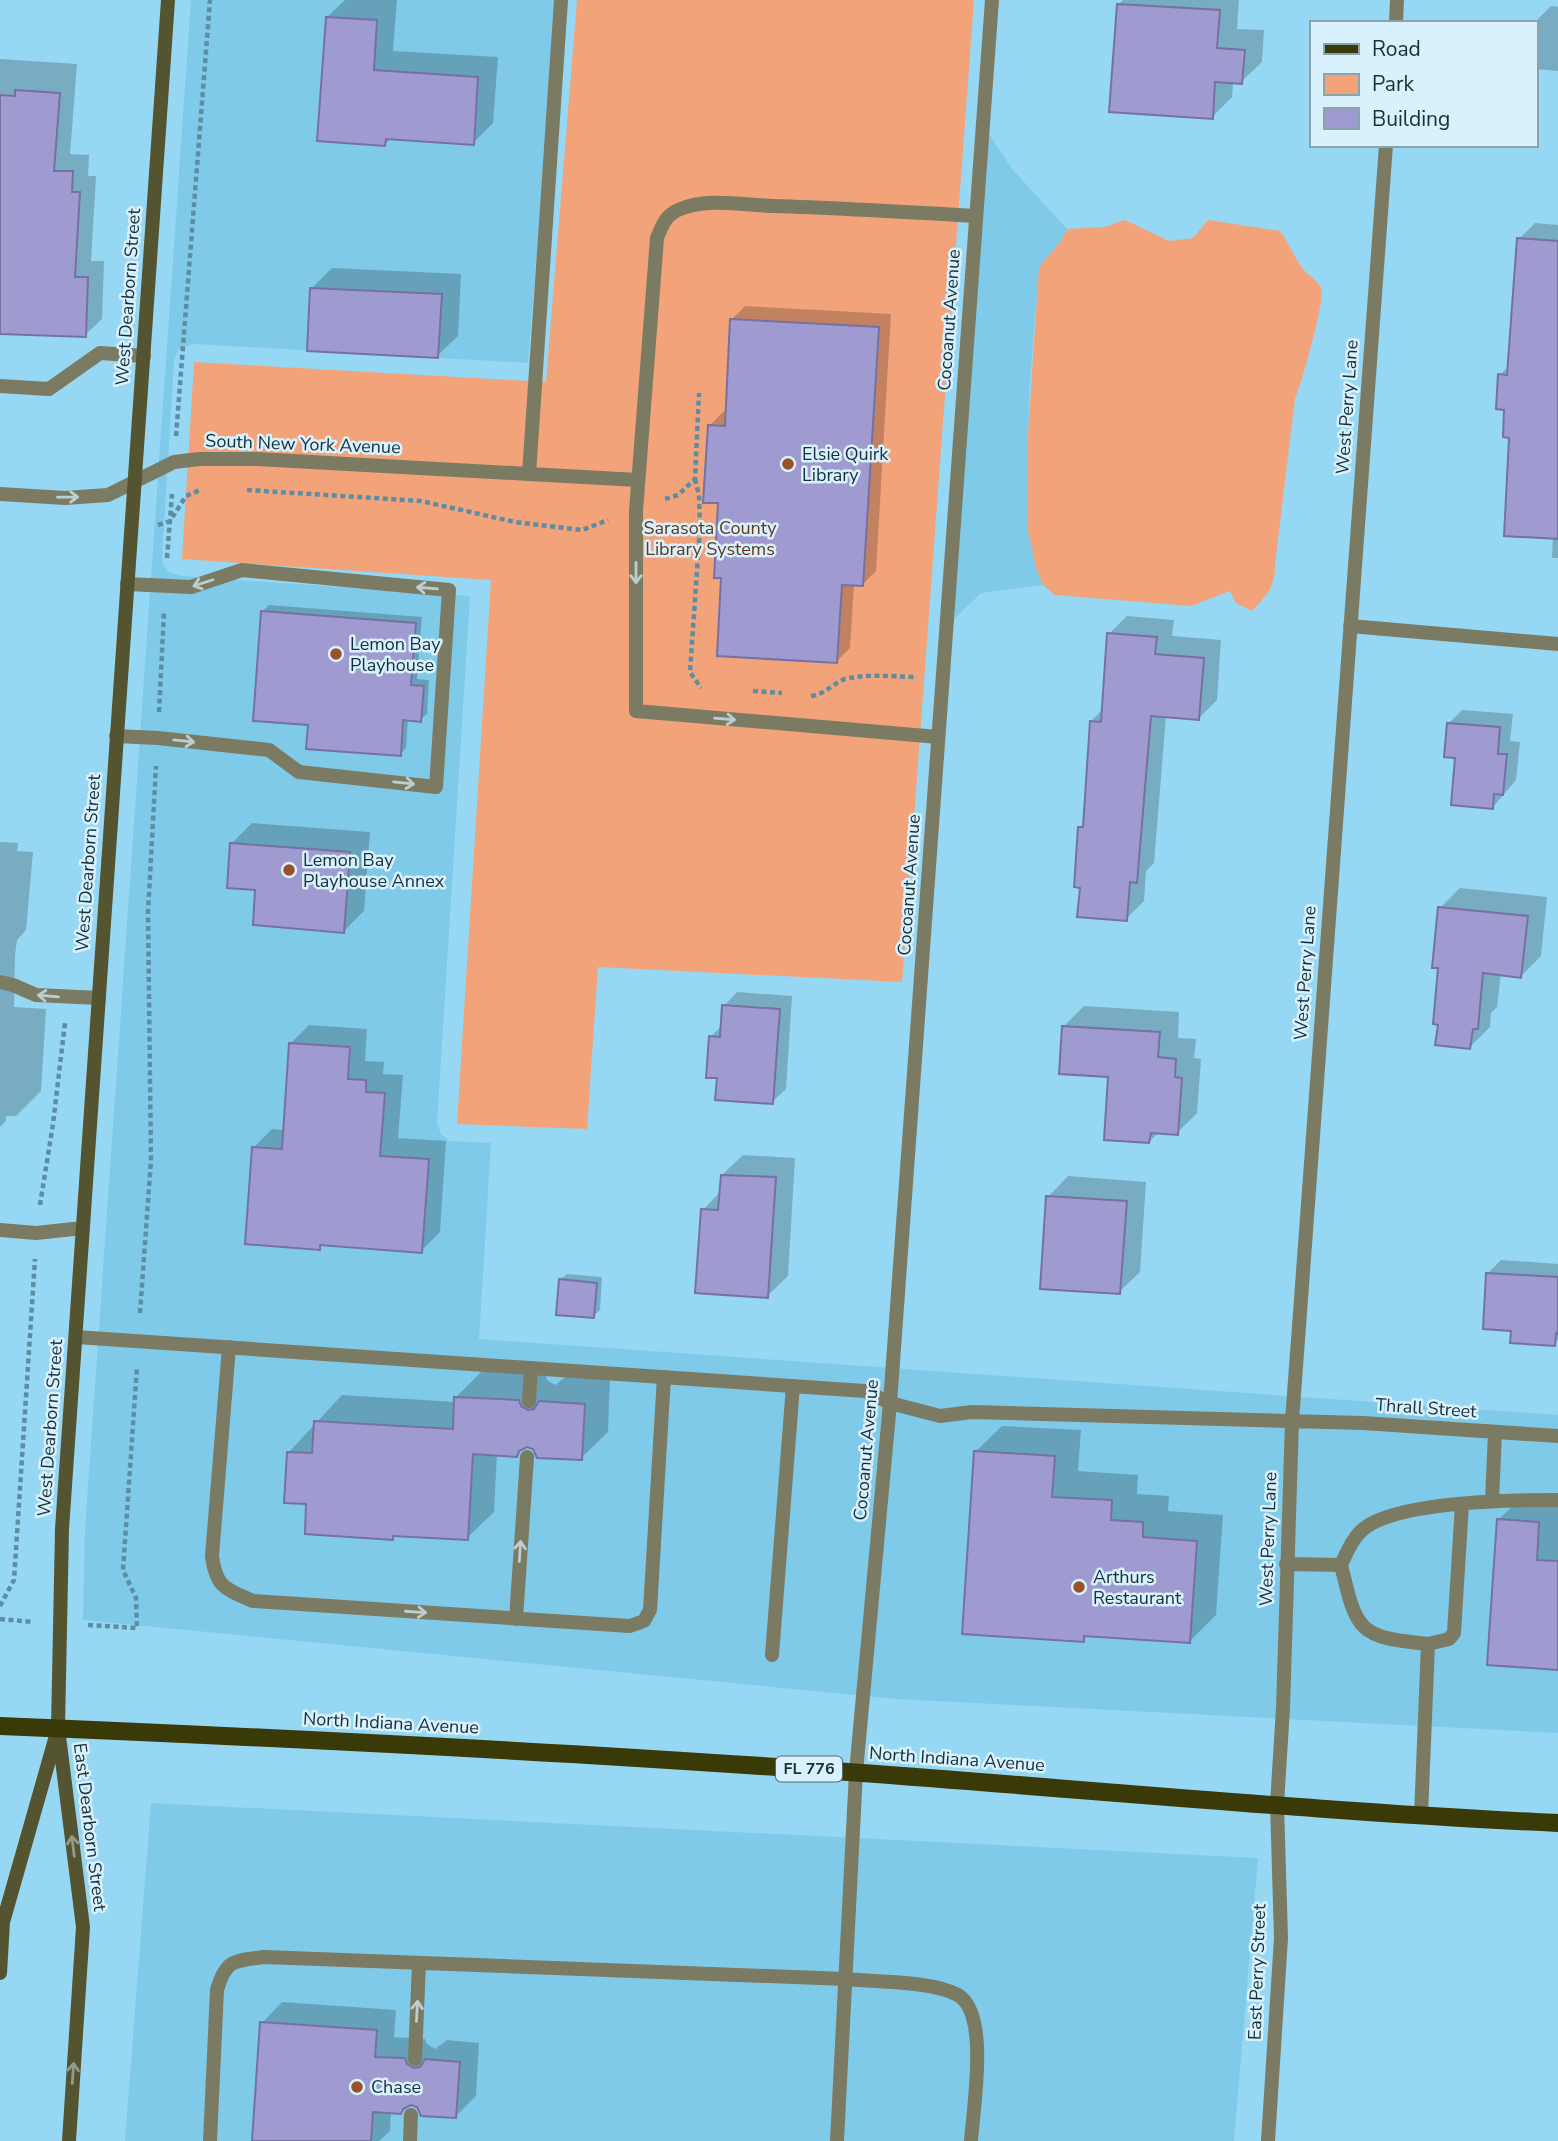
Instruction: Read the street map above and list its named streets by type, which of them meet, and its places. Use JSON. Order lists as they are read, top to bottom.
{
  "streets": {
    "main road": ["North Indiana Avenue", "FL 776"],
    "street": [
      "West Dearborn Street",
      "Cocoanut Avenue",
      "West Perry Lane",
      "South New York Avenue",
      "Thrall Street",
      "East Dearborn Street",
      "East Perry Street"
    ]
  },
  "crossings": [
    ["West Dearborn Street", "South New York Avenue"],
    ["West Dearborn Street", "Thrall Street"],
    ["West Dearborn Street", "North Indiana Avenue"],
    ["West Dearborn Street", "FL 776"],
    ["West Dearborn Street", "East Dearborn Street"],
    ["Cocoanut Avenue", "Thrall Street"],
    ["Cocoanut Avenue", "North Indiana Avenue"],
    ["West Perry Lane", "Thrall Street"],
    ["West Perry Lane", "North Indiana Avenue"],
    ["West Perry Lane", "East Perry Street"],
    ["North Indiana Avenue", "FL 776"],
    ["North Indiana Avenue", "East Dearborn Street"],
    ["North Indiana Avenue", "East Perry Street"],
    ["FL 776", "East Dearborn Street"]
  ],
  "parks": ["Sarasota County Library Systems"],
  "places": [
    "Elsie Quirk Library",
    "Lemon Bay Playhouse",
    "Lemon Bay Playhouse Annex",
    "Arthurs Restaurant",
    "Chase"
  ],
  "legend": ["Road", "Park", "Building"]
}
